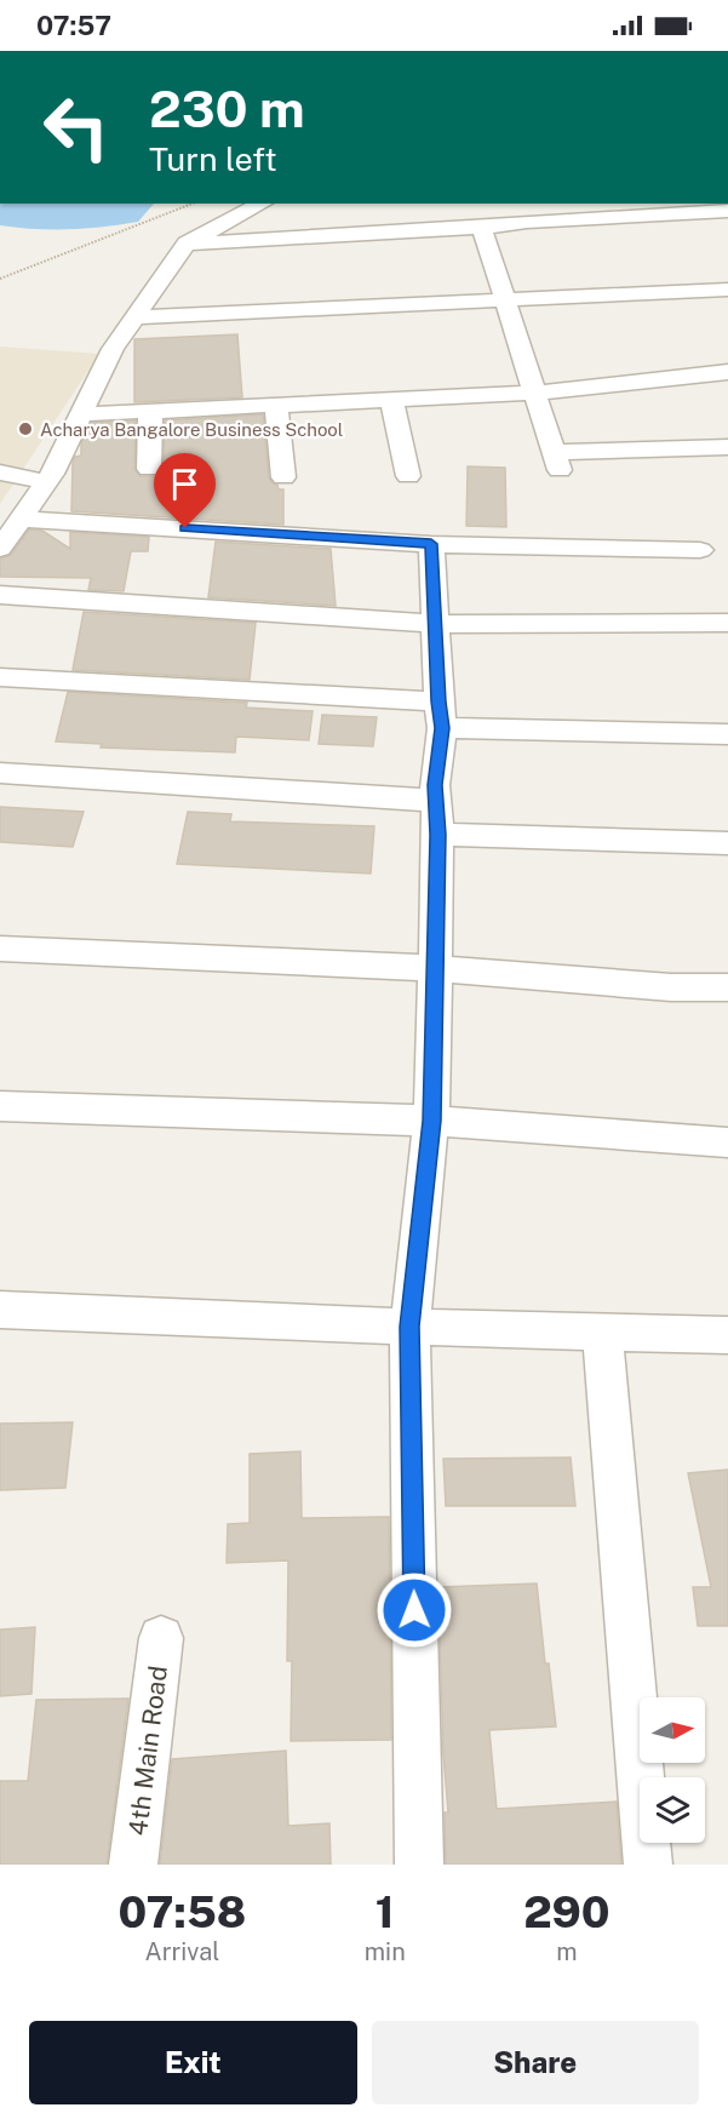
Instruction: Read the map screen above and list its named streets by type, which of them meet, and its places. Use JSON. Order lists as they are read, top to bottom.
{
  "streets": {
    "street": ["4th Main Road"]
  },
  "places": ["Acharya Bangalore Business School"],
  "north": "right",
  "page": {
    "status": "07:57",
    "turn": ["230 m", "Turn left"],
    "eta": [
      "07:58",
      "Arrival",
      "1",
      "min",
      "290",
      "m"
    ],
    "buttons": ["Exit", "Share"]
  }
}
